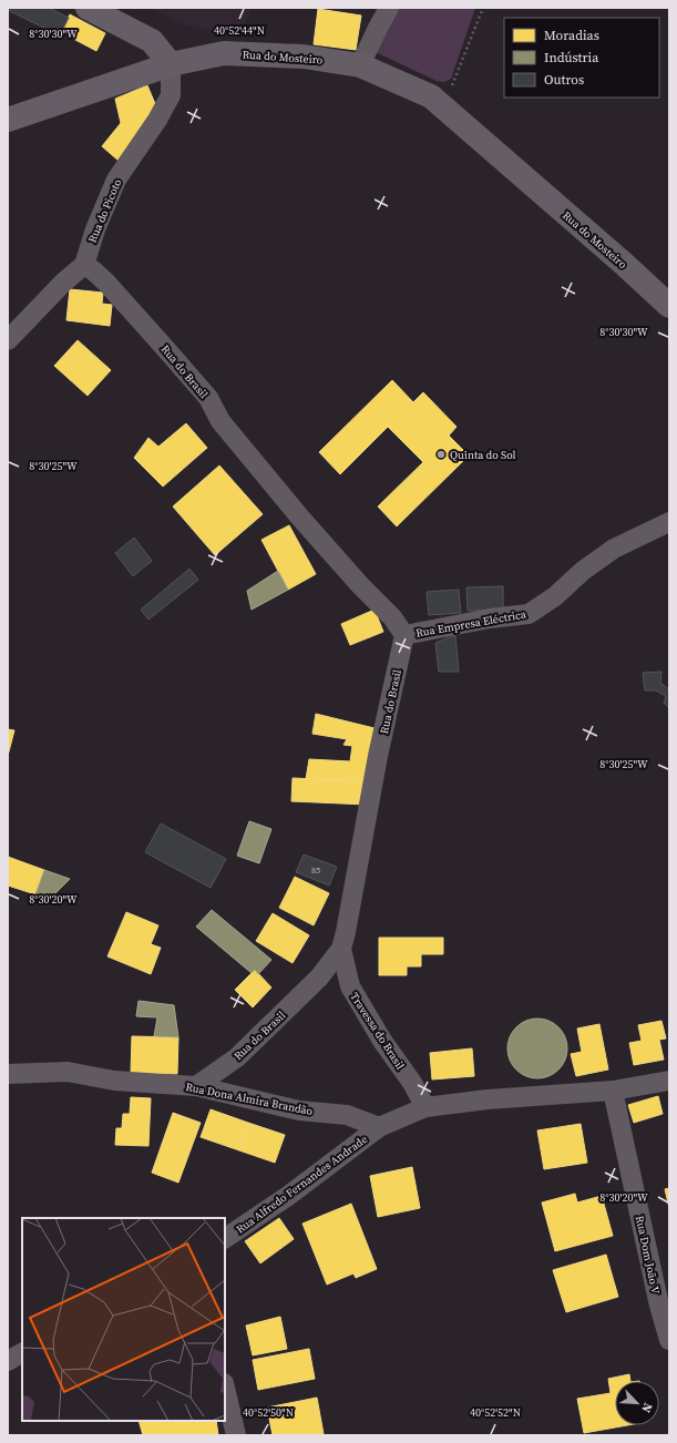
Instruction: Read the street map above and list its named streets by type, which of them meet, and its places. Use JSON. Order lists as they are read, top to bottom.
{
  "streets": {
    "main road": ["Rua do Mosteiro"],
    "street": [
      "Rua do Picoto",
      "Rua do Brasil",
      "Rua Empresa Eléctrica",
      "Travessa do Brasil",
      "Rua Dona Almira Brandão",
      "Rua Alfredo Fernandes Andrade",
      "Rua Dom João V"
    ]
  },
  "crossings": [
    ["Rua do Mosteiro", "Rua do Picoto"],
    ["Rua do Picoto", "Rua do Brasil"],
    ["Rua do Brasil", "Rua Empresa Eléctrica"],
    ["Rua do Brasil", "Travessa do Brasil"],
    ["Rua do Brasil", "Rua Dona Almira Brandão"],
    ["Rua Dona Almira Brandão", "Rua Alfredo Fernandes Andrade"]
  ],
  "places": ["Quinta do Sol"],
  "house_numbers": ["85"],
  "legend": ["Moradias", "Indústria", "Outros"],
  "north": "bottom right",
  "coordinates": [
    "40°52'44\"N",
    "8°30'30\"W",
    "8°30'25\"W",
    "8°30'20\"W",
    "40°52'50\"N",
    "40°52'52\"N"
  ]
}
